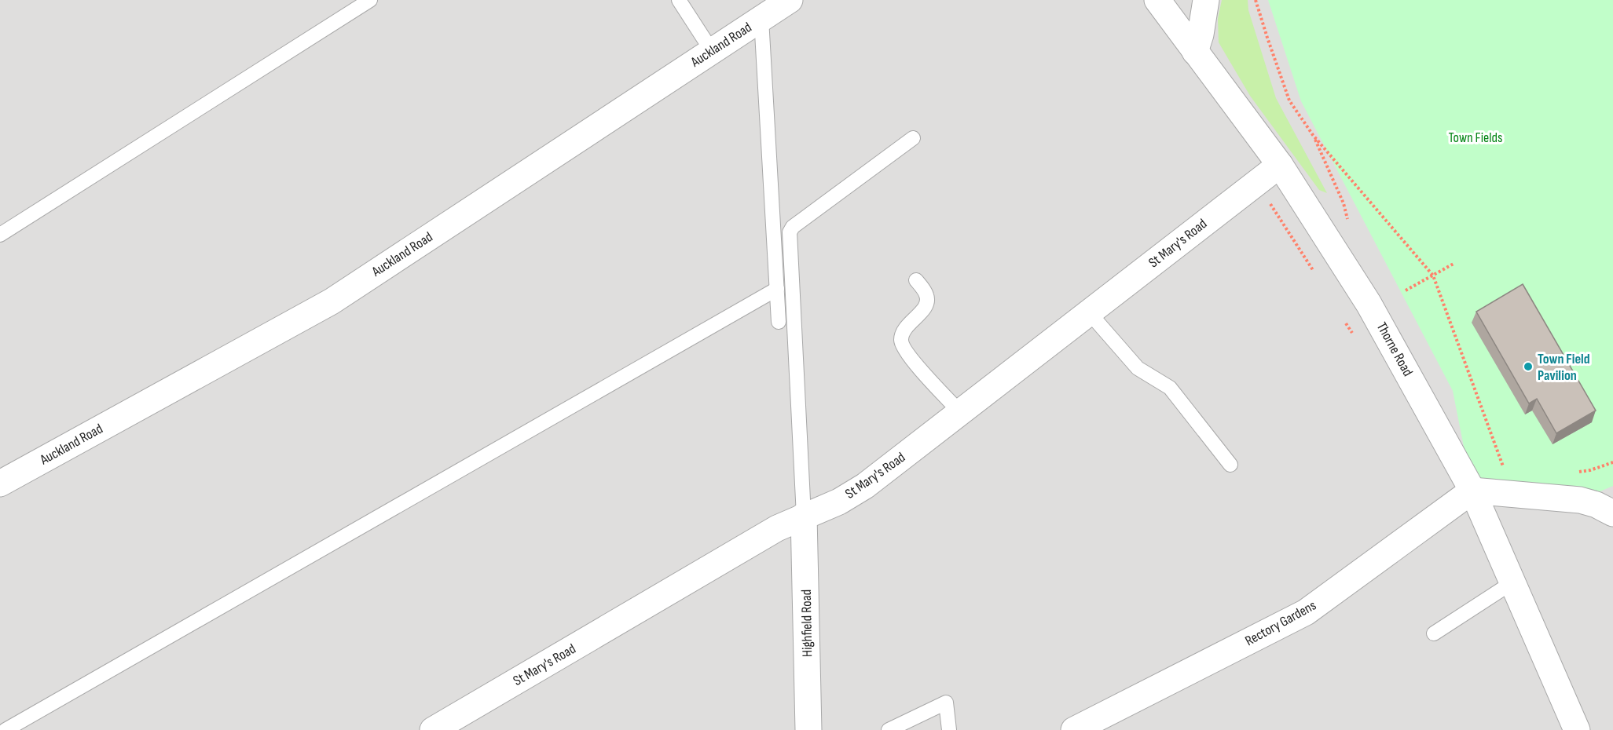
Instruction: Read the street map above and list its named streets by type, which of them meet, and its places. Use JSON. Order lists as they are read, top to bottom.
{
  "streets": {
    "street": [
      "Auckland Road",
      "St Mary's Road",
      "Thorne Road",
      "Highfield Road",
      "Rectory Gardens"
    ]
  },
  "crossings": [
    ["St Mary's Road", "Thorne Road"],
    ["St Mary's Road", "Highfield Road"],
    ["Thorne Road", "Rectory Gardens"]
  ],
  "parks": ["Town Fields"],
  "places": ["Town Field Pavilion"]
}
